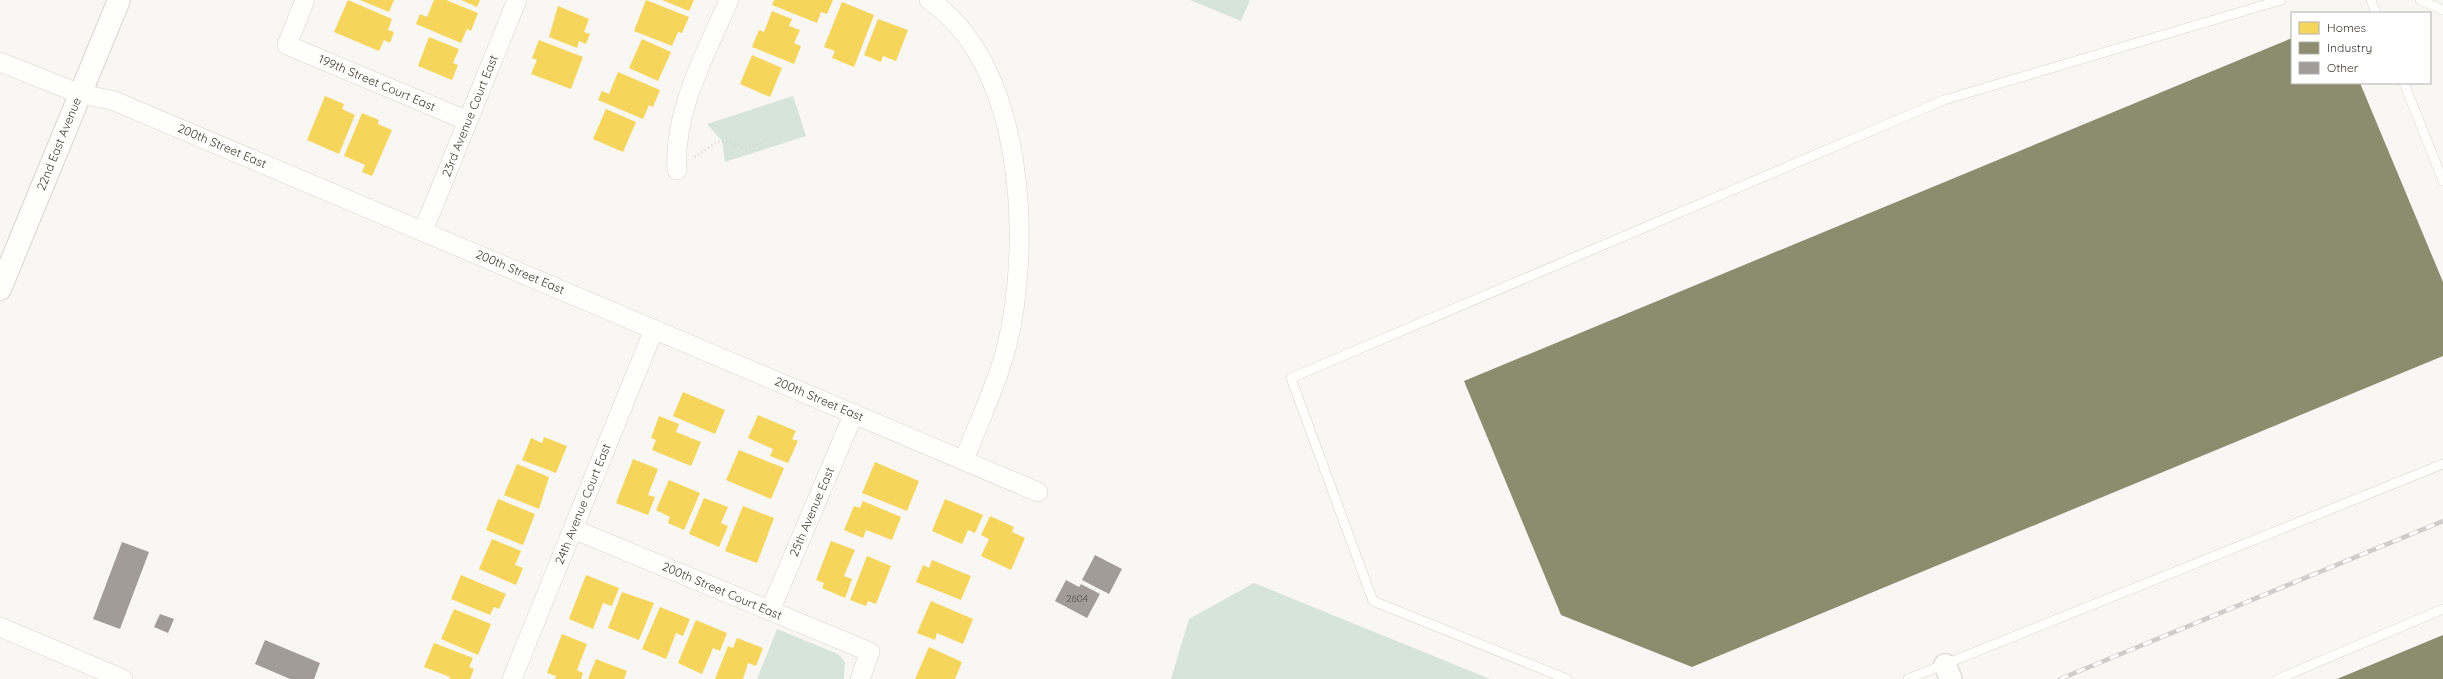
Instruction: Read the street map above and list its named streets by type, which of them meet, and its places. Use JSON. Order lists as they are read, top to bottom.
{
  "streets": {
    "street": [
      "199th Street Court East",
      "23rd Avenue Court East",
      "22nd East Avenue",
      "200th Street East",
      "24th Avenue Court East",
      "25th Avenue East",
      "200th Street Court East"
    ]
  },
  "crossings": [
    ["199th Street Court East", "23rd Avenue Court East"],
    ["23rd Avenue Court East", "200th Street East"],
    ["22nd East Avenue", "200th Street East"],
    ["200th Street East", "24th Avenue Court East"],
    ["200th Street East", "25th Avenue East"],
    ["24th Avenue Court East", "200th Street Court East"],
    ["25th Avenue East", "200th Street Court East"]
  ],
  "house_numbers": ["2604"],
  "legend": ["Homes", "Industry", "Other"]
}
